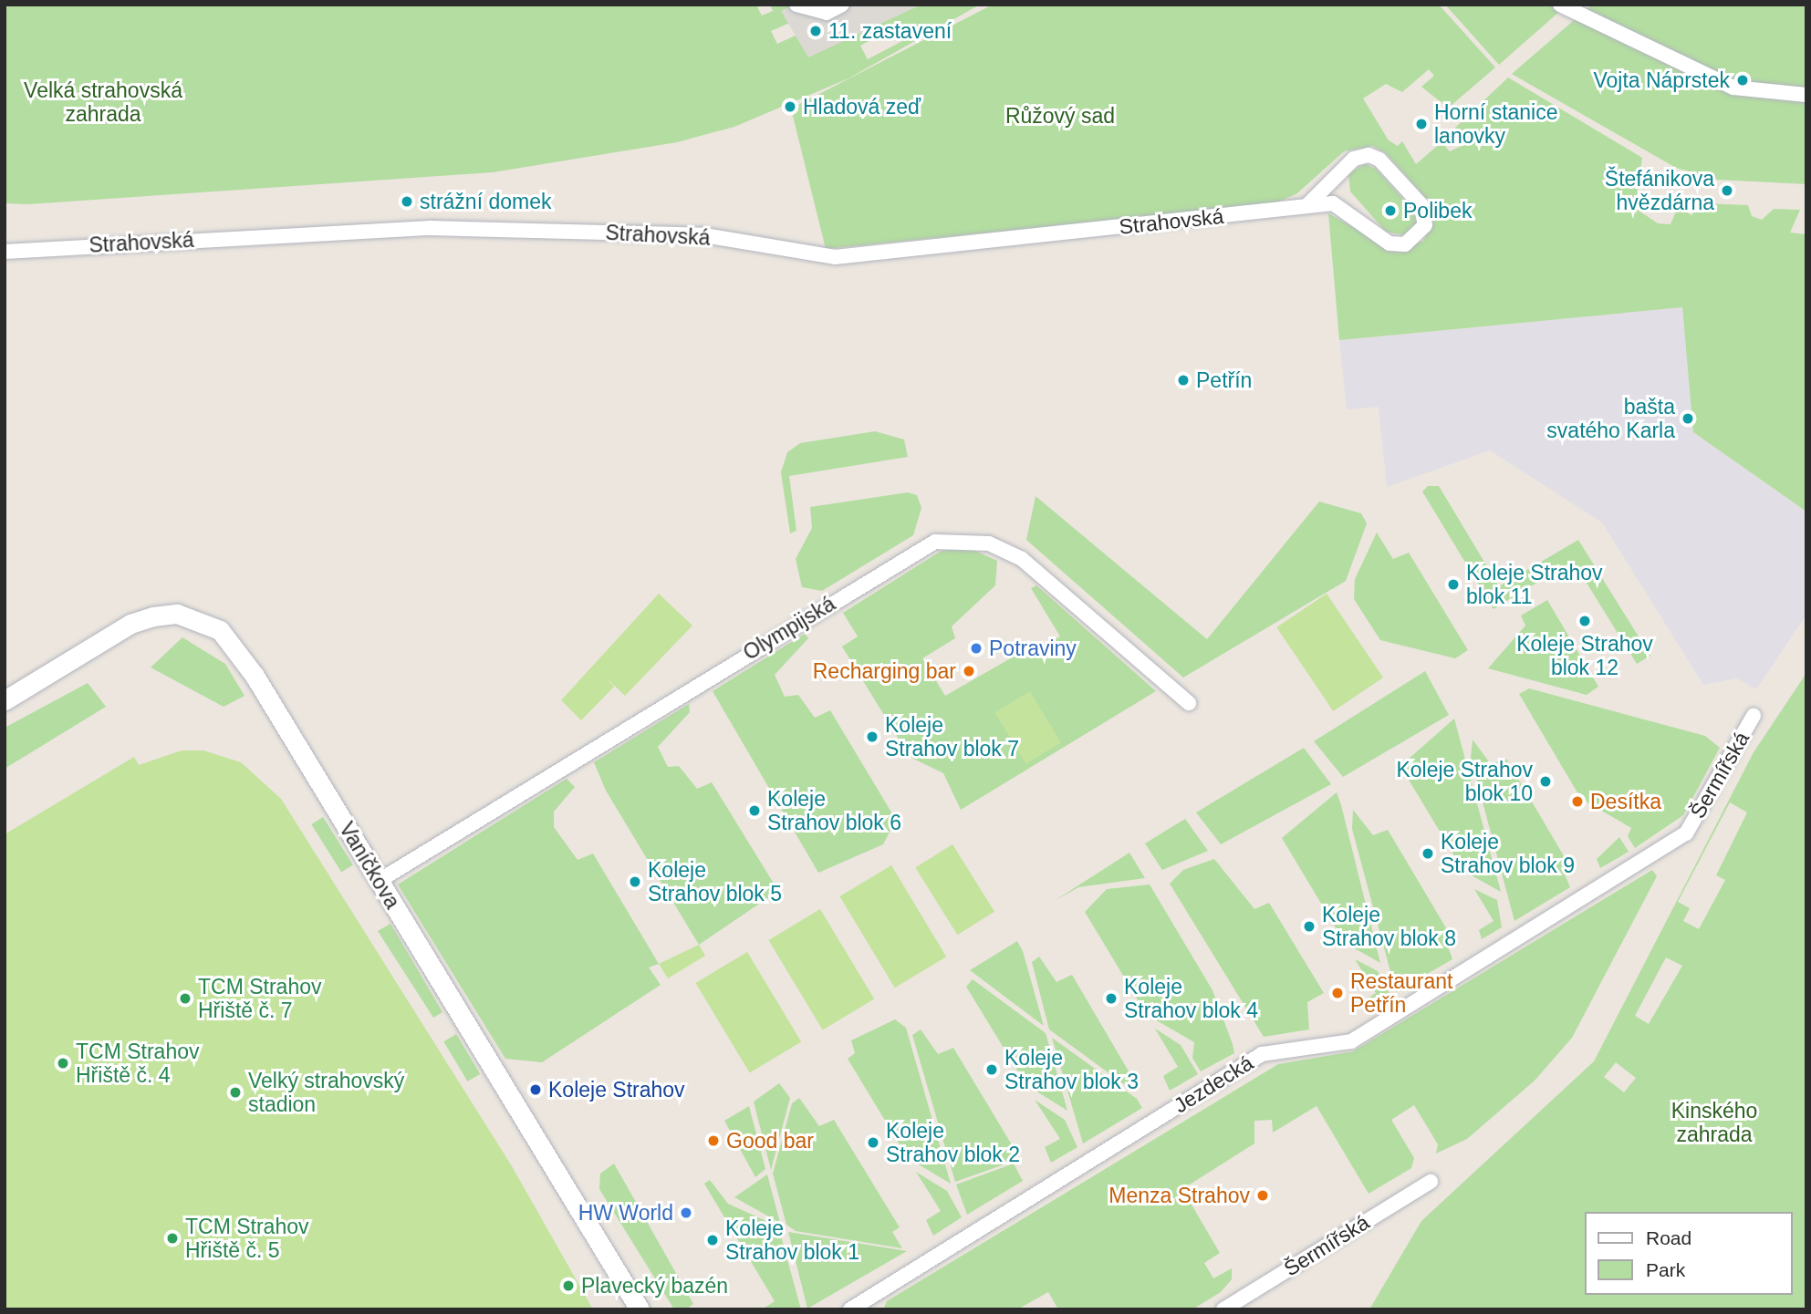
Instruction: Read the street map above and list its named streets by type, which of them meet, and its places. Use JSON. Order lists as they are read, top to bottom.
{
  "streets": {
    "main road": ["Vaníčkova"],
    "street": [
      "Strahovská",
      "Olympijská",
      "Šermířská",
      "Jezdecká"
    ]
  },
  "crossings": [
    ["Olympijská", "Vaníčkova"],
    ["Šermířská", "Jezdecká"]
  ],
  "parks": ["Velká strahovská zahrada", "Růžový sad", "Kinského zahrada"],
  "places": [
    "11. zastavení",
    "Vojta Náprstek",
    "Hladová zeď",
    "Horní stanice lanovky",
    "Štefánikova hvězdárna",
    "strážní domek",
    "Polibek",
    "Petřín",
    "bašta svatého Karla",
    "Koleje Strahov blok 11",
    "Koleje Strahov blok 12",
    "Potraviny",
    "Recharging bar",
    "Koleje Strahov blok 7",
    "Koleje Strahov blok 10",
    "Desítka",
    "Koleje Strahov blok 6",
    "Koleje Strahov blok 9",
    "Koleje Strahov blok 5",
    "Koleje Strahov blok 8",
    "Restaurant Petřín",
    "TCM Strahov Hřiště č. 7",
    "Koleje Strahov blok 4",
    "TCM Strahov Hřiště č. 4",
    "Koleje Strahov blok 3",
    "Koleje Strahov",
    "Velký strahovský stadion",
    "Good bar",
    "Koleje Strahov blok 2",
    "Menza Strahov",
    "HW World",
    "TCM Strahov Hřiště č. 5",
    "Koleje Strahov blok 1",
    "Plavecký bazén"
  ],
  "legend": ["Road", "Park"]
}
